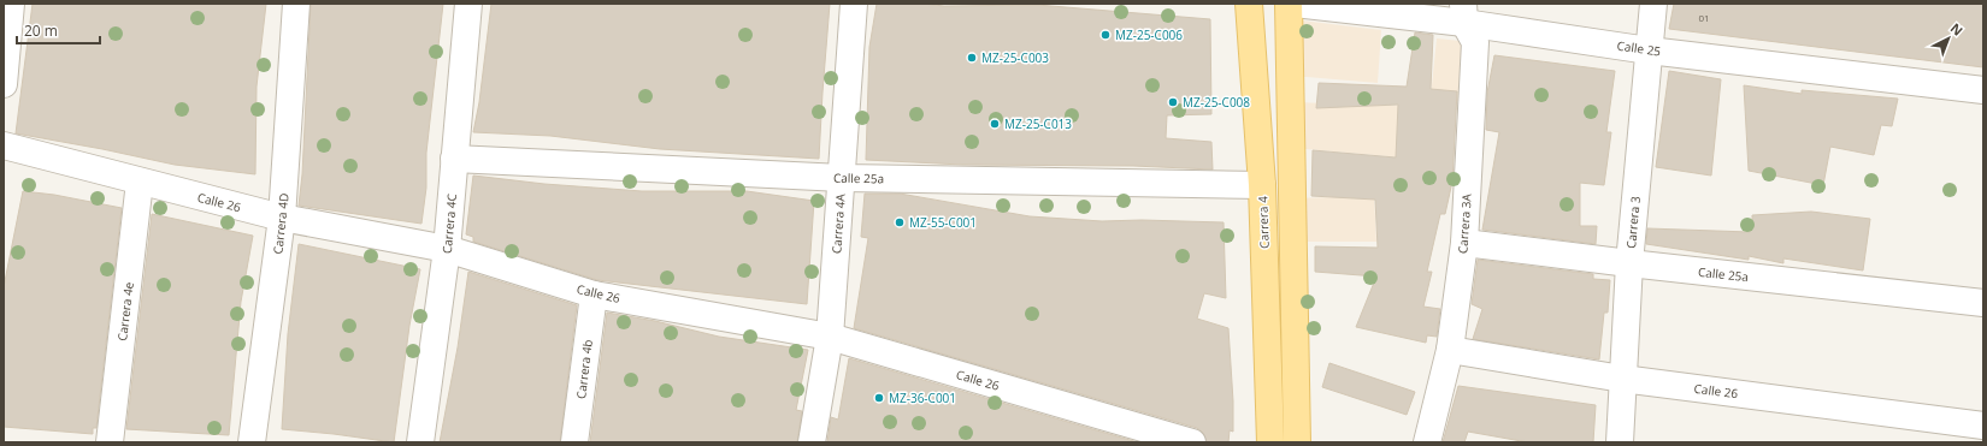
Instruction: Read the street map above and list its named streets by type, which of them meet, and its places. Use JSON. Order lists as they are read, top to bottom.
{
  "streets": {
    "main road": ["Carrera 4"],
    "street": [
      "Calle 25",
      "Calle 25a",
      "Calle 26",
      "Carrera 3",
      "Carrera 4D",
      "Carrera 4C",
      "Carrera 4A",
      "Carrera 3A",
      "Carrera 4e",
      "Carrera 4b"
    ]
  },
  "crossings": [
    ["Calle 25", "Carrera 3"],
    ["Calle 25", "Carrera 3A"],
    ["Calle 25a", "Carrera 4"],
    ["Calle 25a", "Carrera 3"],
    ["Calle 25a", "Carrera 4C"],
    ["Calle 25a", "Carrera 4A"],
    ["Calle 25a", "Carrera 3A"],
    ["Calle 26", "Carrera 3"],
    ["Calle 26", "Carrera 4D"],
    ["Calle 26", "Carrera 4C"],
    ["Calle 26", "Carrera 4A"],
    ["Calle 26", "Carrera 3A"],
    ["Calle 26", "Carrera 4e"],
    ["Calle 26", "Carrera 4b"]
  ],
  "places": [
    "MZ-25-C006",
    "MZ-25-C003",
    "MZ-25-C008",
    "MZ-25-C013",
    "MZ-55-C001",
    "MZ-36-C001"
  ],
  "house_numbers": ["01"],
  "scale_bar": "20 m",
  "north": "top right"
}
